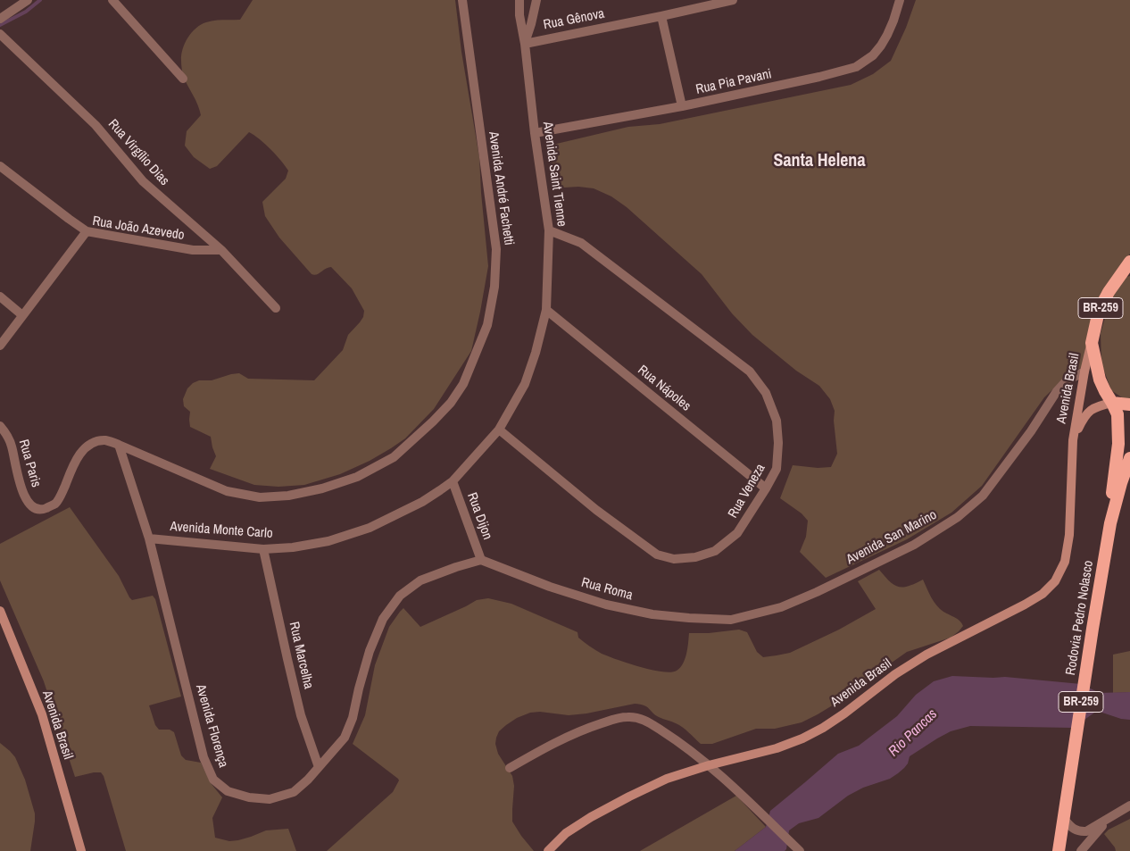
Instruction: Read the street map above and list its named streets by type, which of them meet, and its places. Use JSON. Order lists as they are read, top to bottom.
{
  "streets": {
    "highway": ["BR-259", "Rodovia Pedro Nolasco"],
    "main road": ["Avenida Brasil"],
    "street": [
      "Rua Gênova",
      "Rua Pia Pavani",
      "Rua Virgílio Dias",
      "Avenida Saint Tienne",
      "Avenida André Fachetti",
      "Rua João Azevedo",
      "Rua Nápoles",
      "Rua Paris",
      "Rua Veneza",
      "Rua Dijon",
      "Avenida Monte Carlo",
      "Avenida San Marino",
      "Rua Roma",
      "Rua Marcelha",
      "Avenida Florença"
    ]
  },
  "crossings": [
    ["Rua Gênova", "Avenida Saint Tienne"],
    ["Rua Pia Pavani", "Avenida Saint Tienne"],
    ["Rua Virgílio Dias", "Rua João Azevedo"],
    ["Avenida Saint Tienne", "Rua Nápoles"],
    ["Avenida Saint Tienne", "Rua Veneza"],
    ["Avenida Saint Tienne", "Avenida Monte Carlo"],
    ["Avenida André Fachetti", "Rua Paris"],
    ["Avenida André Fachetti", "Avenida Florença"],
    ["BR-259", "Rodovia Pedro Nolasco"],
    ["Rua Nápoles", "Rua Veneza"],
    ["Rua Nápoles", "Avenida Monte Carlo"],
    ["Avenida Brasil", "Avenida San Marino"],
    ["Avenida Brasil", "Rodovia Pedro Nolasco"],
    ["Rua Paris", "Avenida Florença"],
    ["Rua Veneza", "Avenida Monte Carlo"],
    ["Rua Dijon", "Avenida Monte Carlo"],
    ["Rua Dijon", "Rua Roma"],
    ["Rua Dijon", "Avenida Florença"],
    ["Avenida Monte Carlo", "Rua Marcelha"],
    ["Avenida Monte Carlo", "Avenida Florença"],
    ["Avenida San Marino", "Rua Roma"],
    ["Rua Roma", "Avenida Florença"],
    ["Rua Marcelha", "Avenida Florença"]
  ],
  "districts": ["Santa Helena"],
  "water": ["Rio Pancas"]
}
